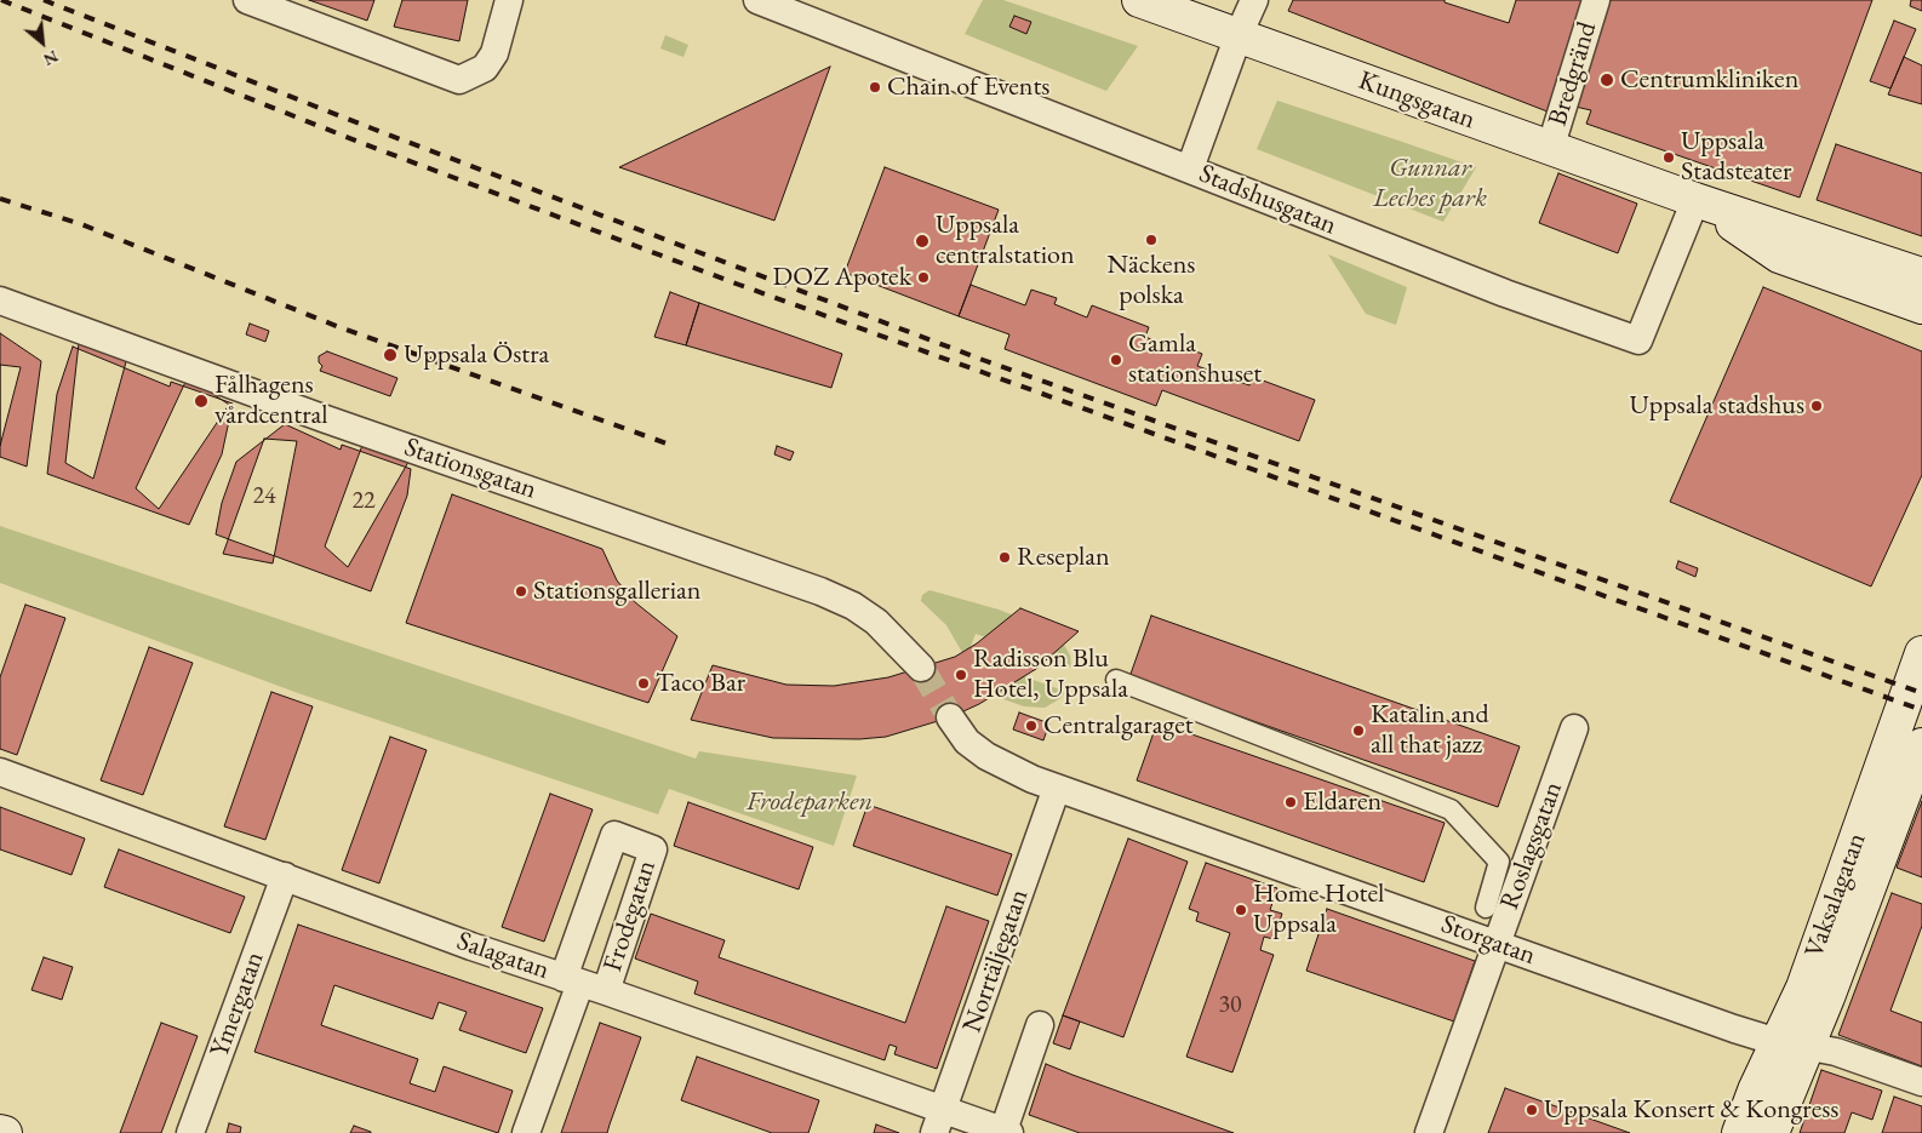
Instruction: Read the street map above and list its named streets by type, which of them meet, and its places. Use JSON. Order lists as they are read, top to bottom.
{
  "streets": {
    "main road": ["Kungsgatan", "Vaksalagatan"],
    "street": [
      "Bredgränd",
      "Stadshusgatan",
      "Stationsgatan",
      "Roslagsgatan",
      "Frodegatan",
      "Storgatan",
      "Salagatan",
      "Norrtäljegatan",
      "Ymergatan"
    ]
  },
  "crossings": [
    ["Bredgränd", "Kungsgatan"],
    ["Kungsgatan", "Stadshusgatan"],
    ["Roslagsgatan", "Storgatan"],
    ["Vaksalagatan", "Storgatan"],
    ["Frodegatan", "Salagatan"],
    ["Storgatan", "Norrtäljegatan"],
    ["Salagatan", "Norrtäljegatan"],
    ["Salagatan", "Ymergatan"]
  ],
  "parks": ["Gunnar Leches park", "Frodeparken"],
  "places": [
    "Centrumkliniken",
    "Chain of Events",
    "Uppsala Stadsteater",
    "Näckens polska",
    "Uppsala centralstation",
    "DOZ Apotek",
    "Uppsala Östra",
    "Gamla stationshuset",
    "Fålhagens vårdcentral",
    "Uppsala stadshus",
    "Reseplan",
    "Stationsgallerian",
    "Radisson Blu Hotel, Uppsala",
    "Taco Bar",
    "Centralgaraget",
    "Katalin and all that jazz",
    "Eldaren",
    "Home Hotel Uppsala",
    "Uppsala Konsert & Kongress"
  ],
  "house_numbers": ["24", "22", "30"],
  "north": "bottom right"
}
